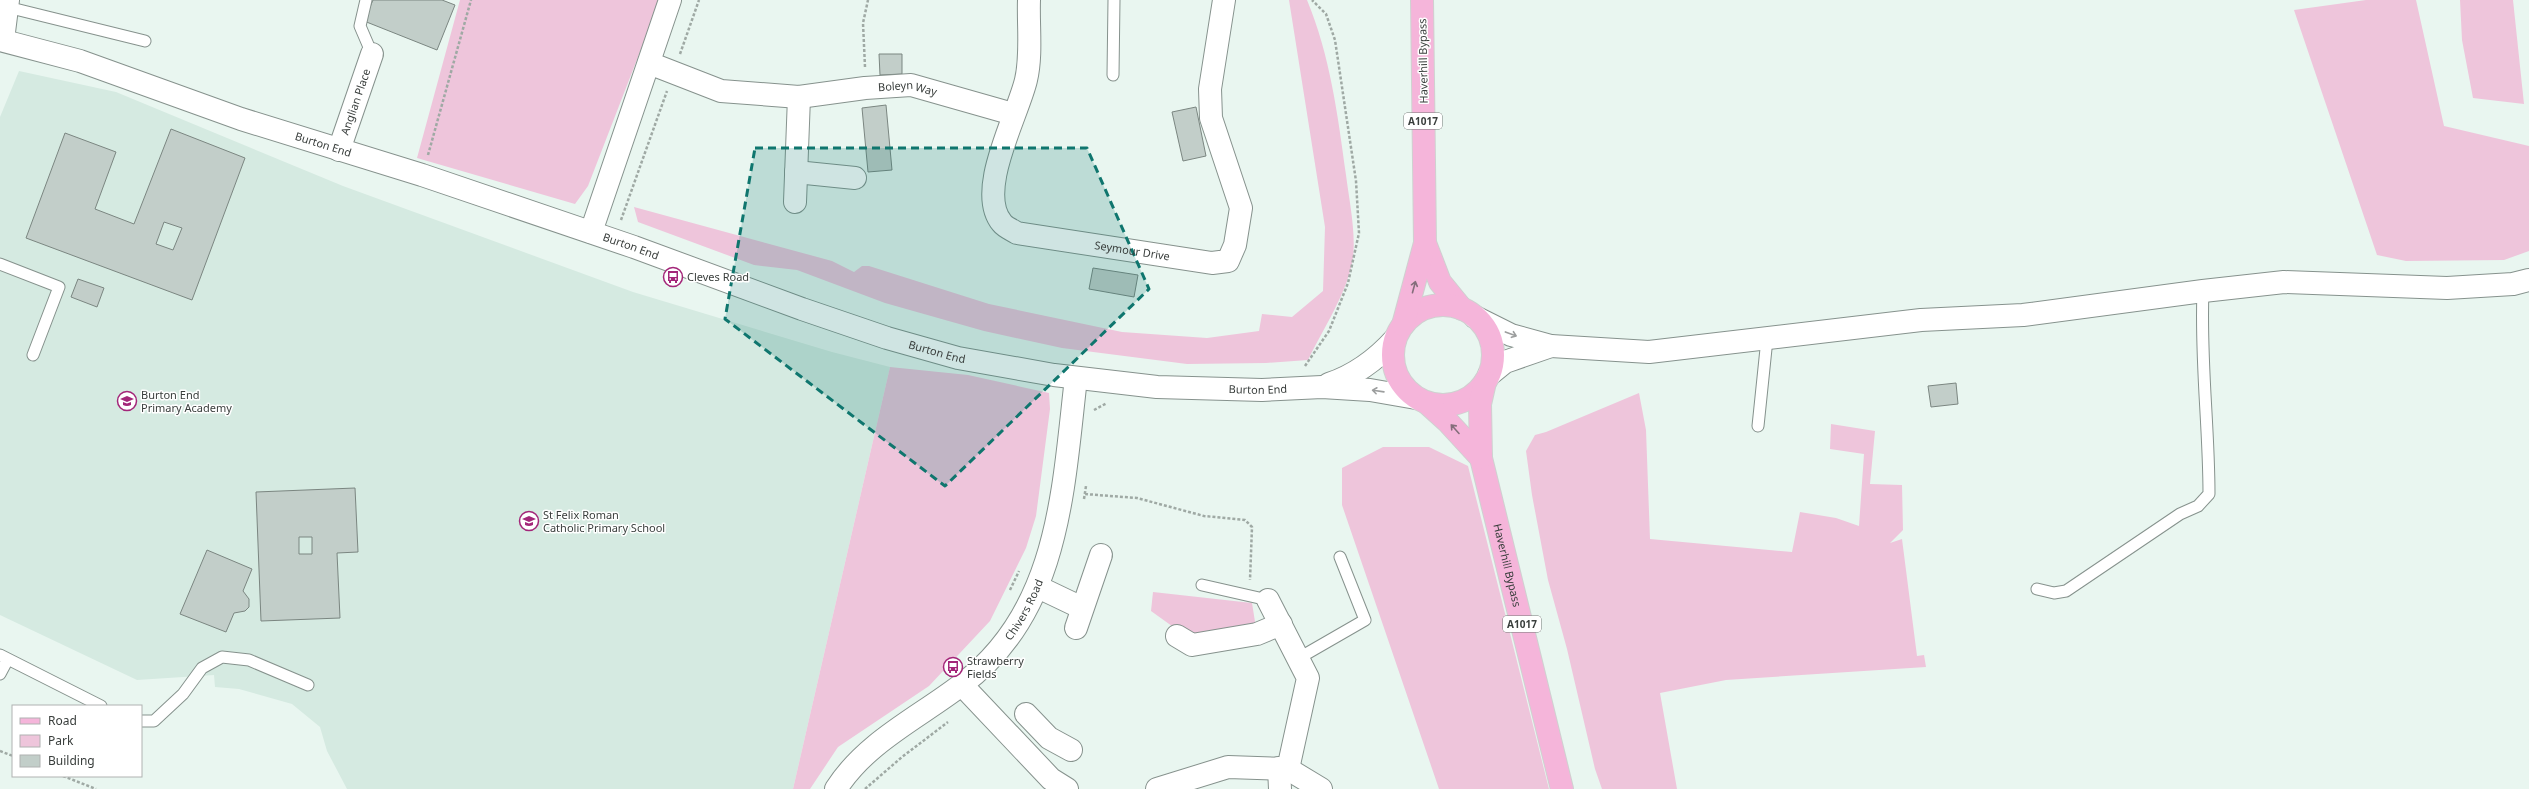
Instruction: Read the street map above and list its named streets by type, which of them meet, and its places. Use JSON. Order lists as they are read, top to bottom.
{
  "streets": {
    "main road": ["Haverhill Bypass", "A1017"],
    "street": [
      "Boleyn Way",
      "Anglian Place",
      "Burton End",
      "Seymour Drive",
      "Chivers Road"
    ]
  },
  "crossings": [
    ["Haverhill Bypass", "Burton End"],
    ["Boleyn Way", "Seymour Drive"],
    ["Anglian Place", "Burton End"],
    ["Burton End", "Chivers Road"]
  ],
  "places": {
    "bus stop": ["Cleves Road", "Strawberry Fields"],
    "school or university": ["Burton End Primary Academy", "St Felix Roman Catholic Primary School"]
  },
  "legend": ["Road", "Park", "Building"]
}
